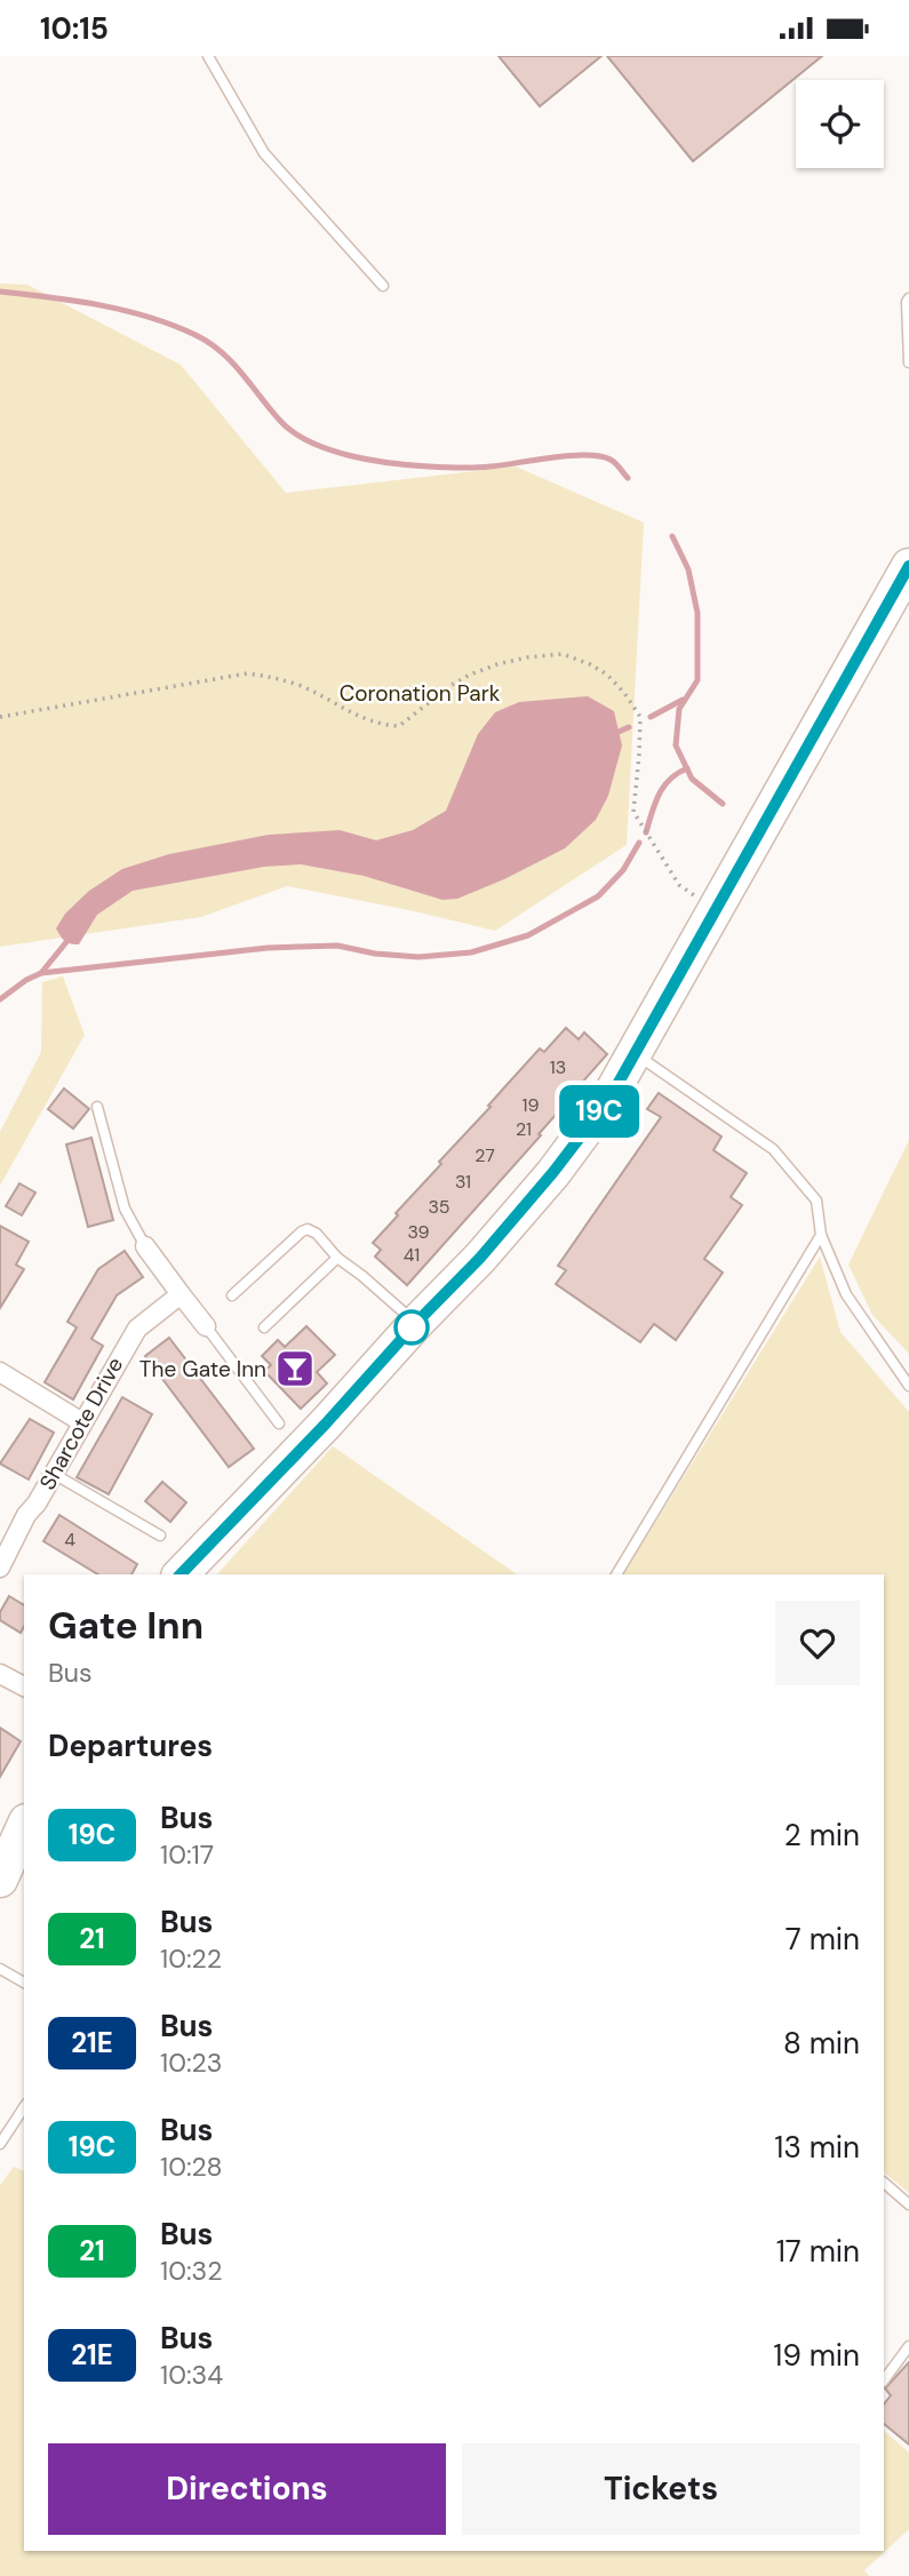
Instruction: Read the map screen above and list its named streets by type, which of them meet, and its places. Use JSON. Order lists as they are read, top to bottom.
{
  "streets": {
    "street": ["Sharcote Drive"]
  },
  "parks": ["Coronation Park"],
  "places": {
    "bar": ["The Gate Inn"]
  },
  "lines": ["bus line 19C"],
  "house_numbers": [
    "13",
    "19",
    "21",
    "27",
    "31",
    "35",
    "39",
    "41",
    "4"
  ],
  "page": {
    "status": "10:15",
    "on_map": "19C",
    "heading": [
      ["Gate Inn", "Bus"],
      "Departures"
    ],
    "list": [
      {
        "mark": "19C",
        "name": "Bus",
        "note": "10:17",
        "value": "2 min"
      },
      {
        "mark": "21",
        "name": "Bus",
        "note": "10:22",
        "value": "7 min"
      },
      {
        "mark": "21E",
        "name": "Bus",
        "note": "10:23",
        "value": "8 min"
      },
      {
        "mark": "19C",
        "name": "Bus",
        "note": "10:28",
        "value": "13 min"
      },
      {
        "mark": "21",
        "name": "Bus",
        "note": "10:32",
        "value": "17 min"
      },
      {
        "mark": "21E",
        "name": "Bus",
        "note": "10:34",
        "value": "19 min"
      }
    ],
    "buttons": ["Directions", "Tickets"]
  }
}
